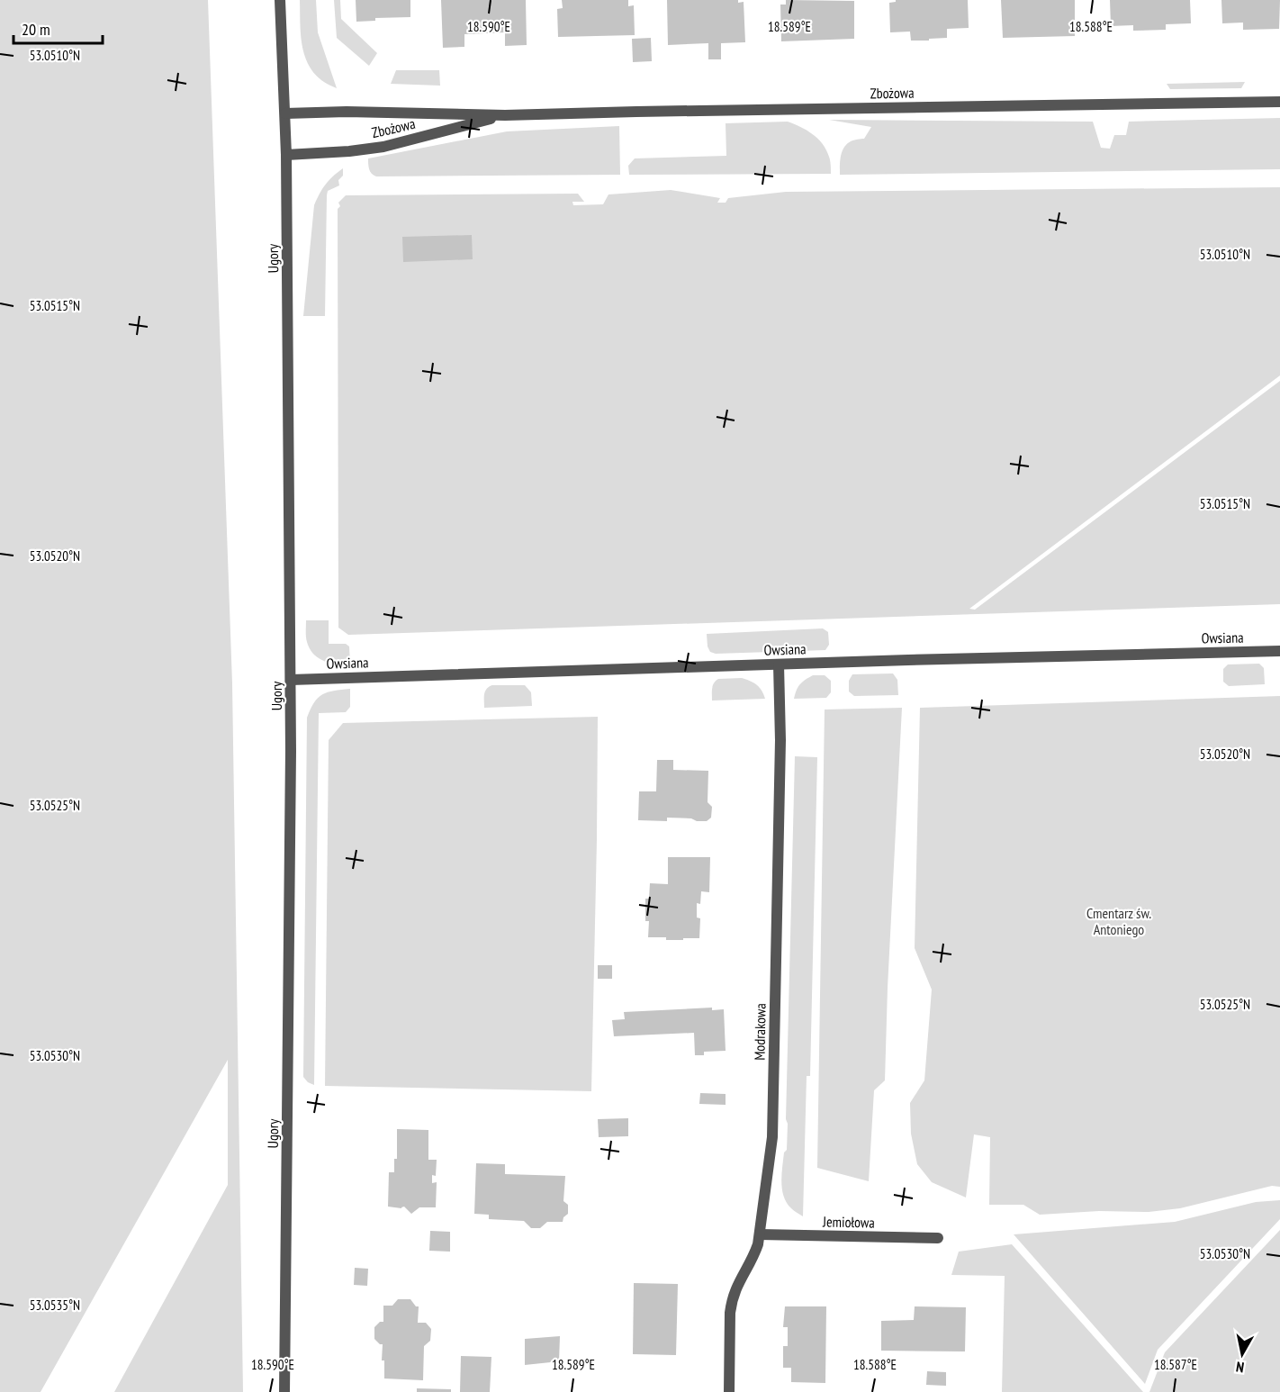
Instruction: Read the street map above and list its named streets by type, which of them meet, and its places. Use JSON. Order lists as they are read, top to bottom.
{
  "streets": {
    "street": [
      "Zbożowa",
      "Ugory",
      "Owsiana",
      "Modrakowa",
      "Jemiołowa"
    ]
  },
  "crossings": [
    ["Zbożowa", "Ugory"],
    ["Ugory", "Owsiana"],
    ["Owsiana", "Modrakowa"],
    ["Modrakowa", "Jemiołowa"]
  ],
  "parks": ["Cmentarz św. Antoniego"],
  "scale_bar": "20 m",
  "north": "bottom",
  "coordinates": [
    "18.589°E",
    "18.590°E",
    "18.588°E",
    "53.0510°N",
    "53.0515°N",
    "53.0520°N",
    "53.0525°N",
    "53.0530°N",
    "53.0535°N",
    "18.587°E"
  ]
}
